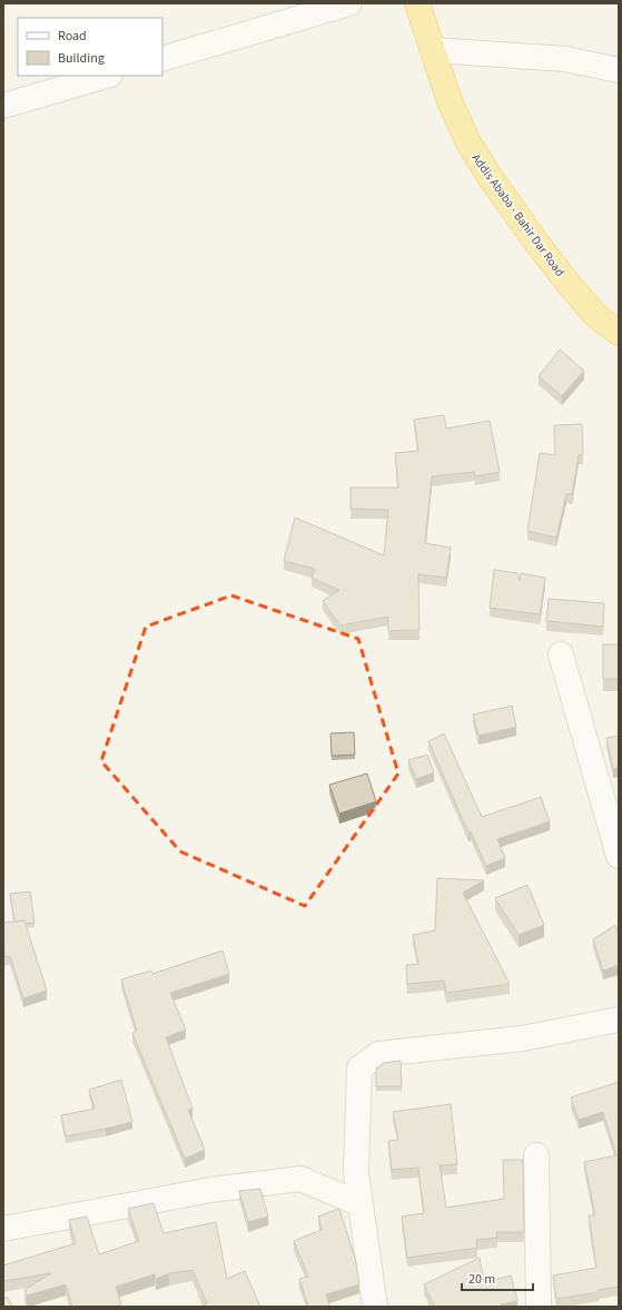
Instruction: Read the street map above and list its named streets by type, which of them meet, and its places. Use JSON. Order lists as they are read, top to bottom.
{
  "streets": {
    "highway": ["Addis Ababa - Bahir Dar Road"]
  },
  "legend": ["Road", "Building"],
  "scale_bar": "20 m"
}
